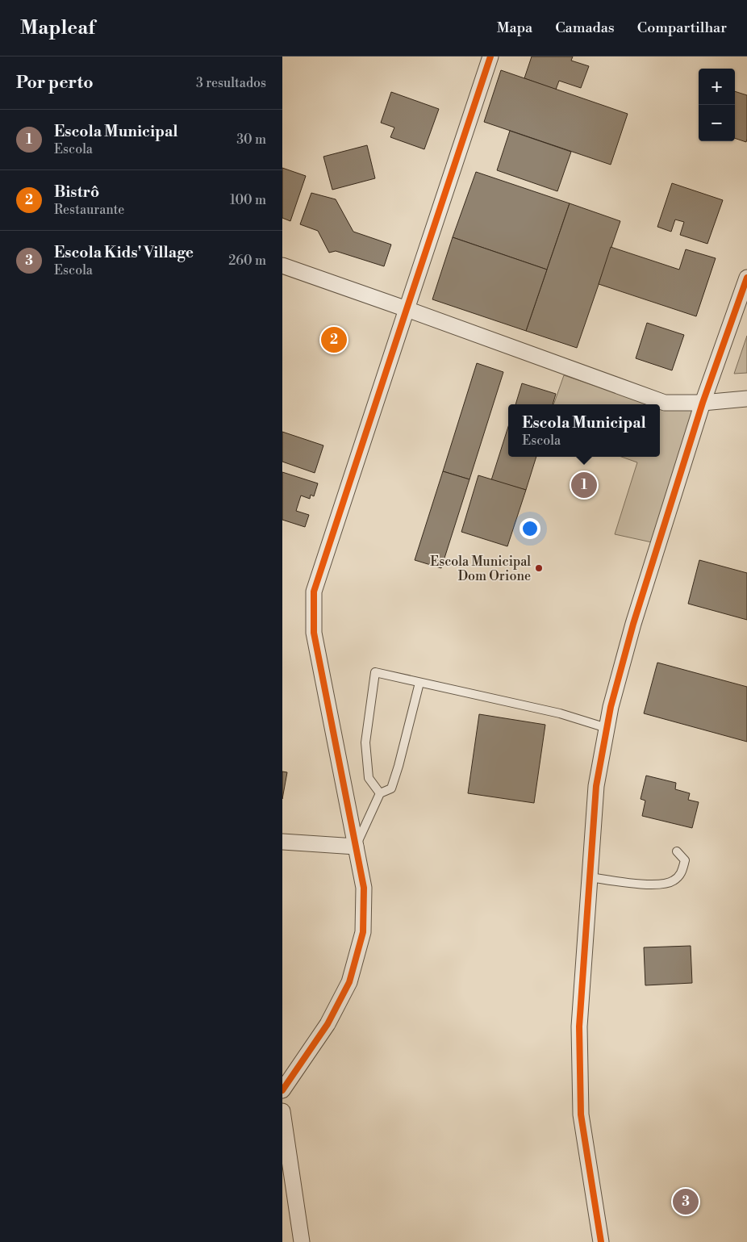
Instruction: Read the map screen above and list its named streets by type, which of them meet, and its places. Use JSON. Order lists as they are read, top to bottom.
{
  "places": ["Escola Municipal Dom Orione"],
  "page": {
    "header": "Mapleaf",
    "nav": ["Mapa", "Camadas", "Compartilhar"],
    "heading": ["Por perto", "3 resultados"],
    "map_buttons": ["+", "−"],
    "list": [
      {
        "mark": "1",
        "name": "Escola Municipal",
        "note": "Escola",
        "value": "30 m"
      },
      {
        "mark": "2",
        "name": "Bistrô",
        "note": "Restaurante",
        "value": "100 m"
      },
      {
        "mark": "3",
        "name": "Escola Kids' Village",
        "note": "Escola",
        "value": "260 m"
      }
    ],
    "pins": ["2", "1", "3"],
    "popup": ["Escola Municipal", "Escola"]
  }
}
